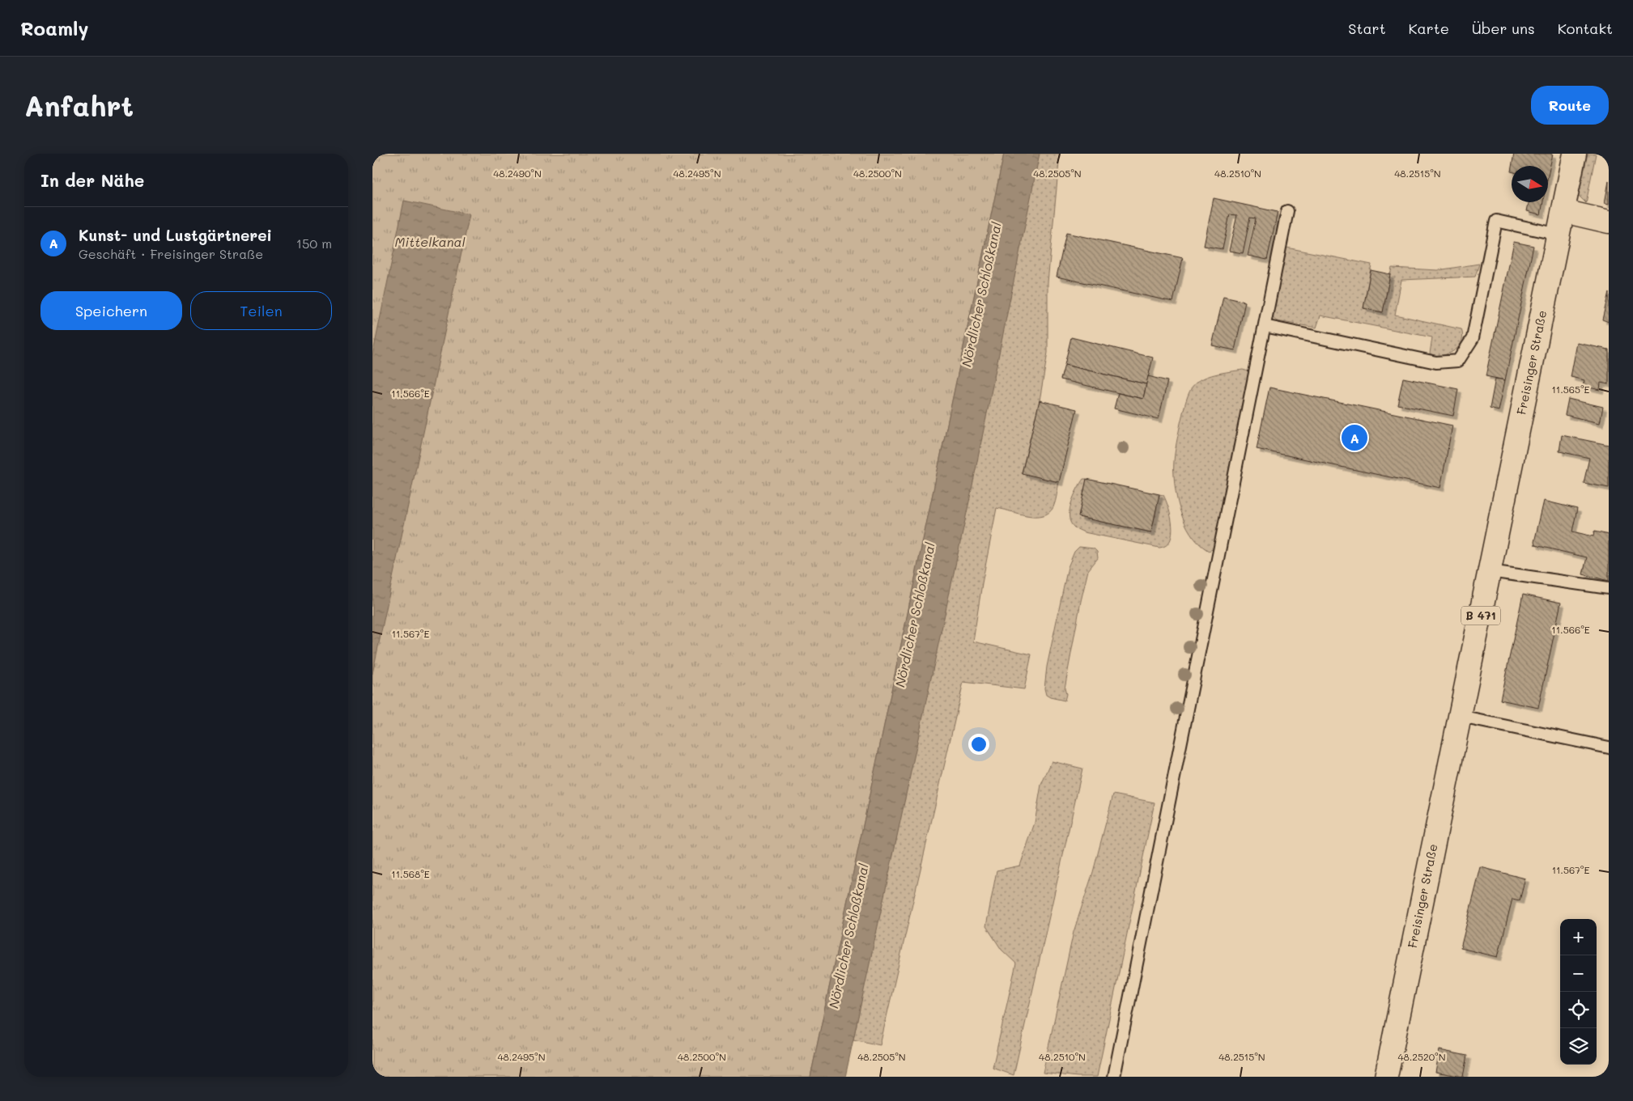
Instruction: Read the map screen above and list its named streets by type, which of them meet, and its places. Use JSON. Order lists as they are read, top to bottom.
{
  "streets": {
    "main road": ["Freisinger Straße", "B 471"]
  },
  "water": ["Mittelkanal", "Nördlicher Schloßkanal"],
  "north": "right",
  "page": {
    "header": "Roamly",
    "nav": [
      "Start",
      "Karte",
      "Über uns",
      "Kontakt"
    ],
    "buttons": [
      "Route",
      ["Speichern", "Teilen"]
    ],
    "title": "Anfahrt",
    "heading": "In der Nähe",
    "list": [
      {
        "mark": "A",
        "name": "Kunst- und Lustgärtnerei",
        "note": "Geschäft · Freisinger Straße",
        "value": "150 m"
      }
    ],
    "pins": "A",
    "map_buttons": ["+", "−"]
  },
  "coordinates": [
    "48.2490°N",
    "48.2495°N",
    "48.2500°N",
    "48.2505°N",
    "48.2510°N",
    "48.2515°N",
    "11.565°E",
    "11.566°E",
    "11.567°E",
    "11.568°E",
    "48.2520°N"
  ]
}
